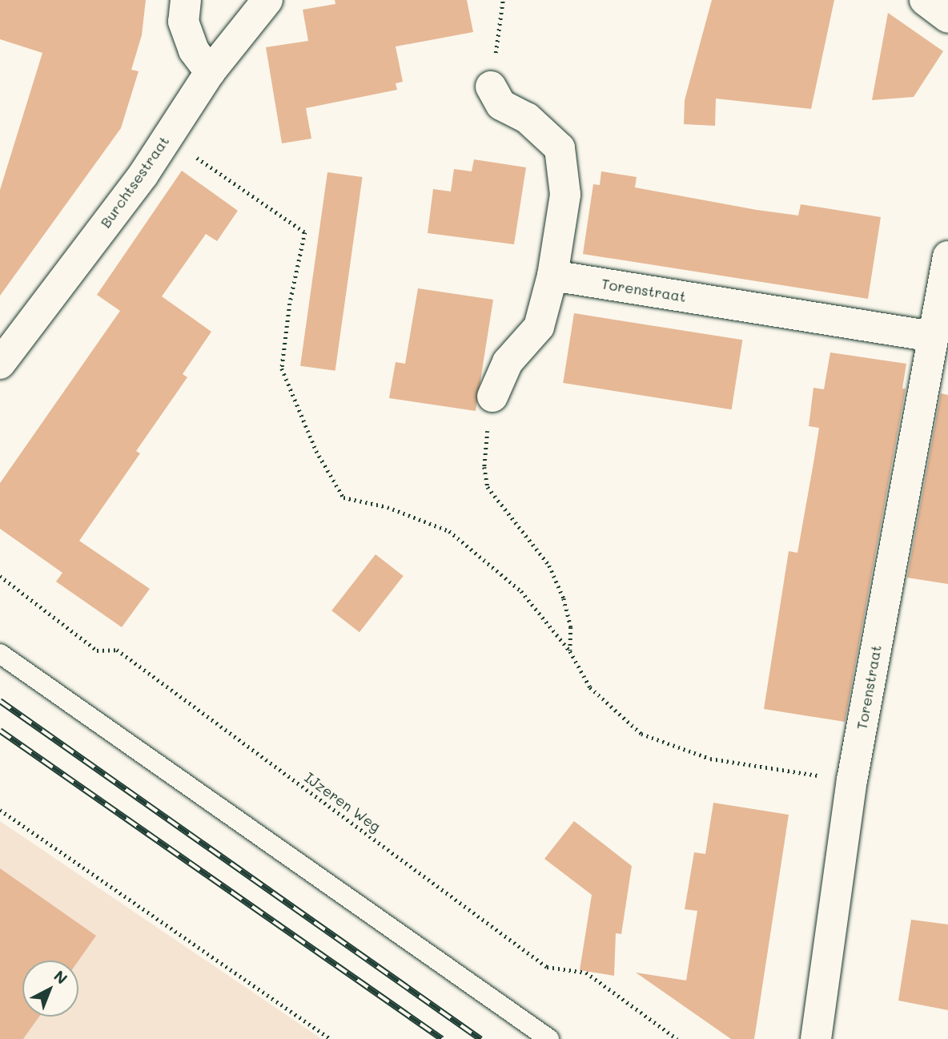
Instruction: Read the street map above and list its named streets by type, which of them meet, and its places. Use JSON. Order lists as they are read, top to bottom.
{
  "streets": {
    "street": ["Burchtsestraat", "Torenstraat"],
    "path": ["IJzeren Weg"]
  },
  "north": "top right"
}
